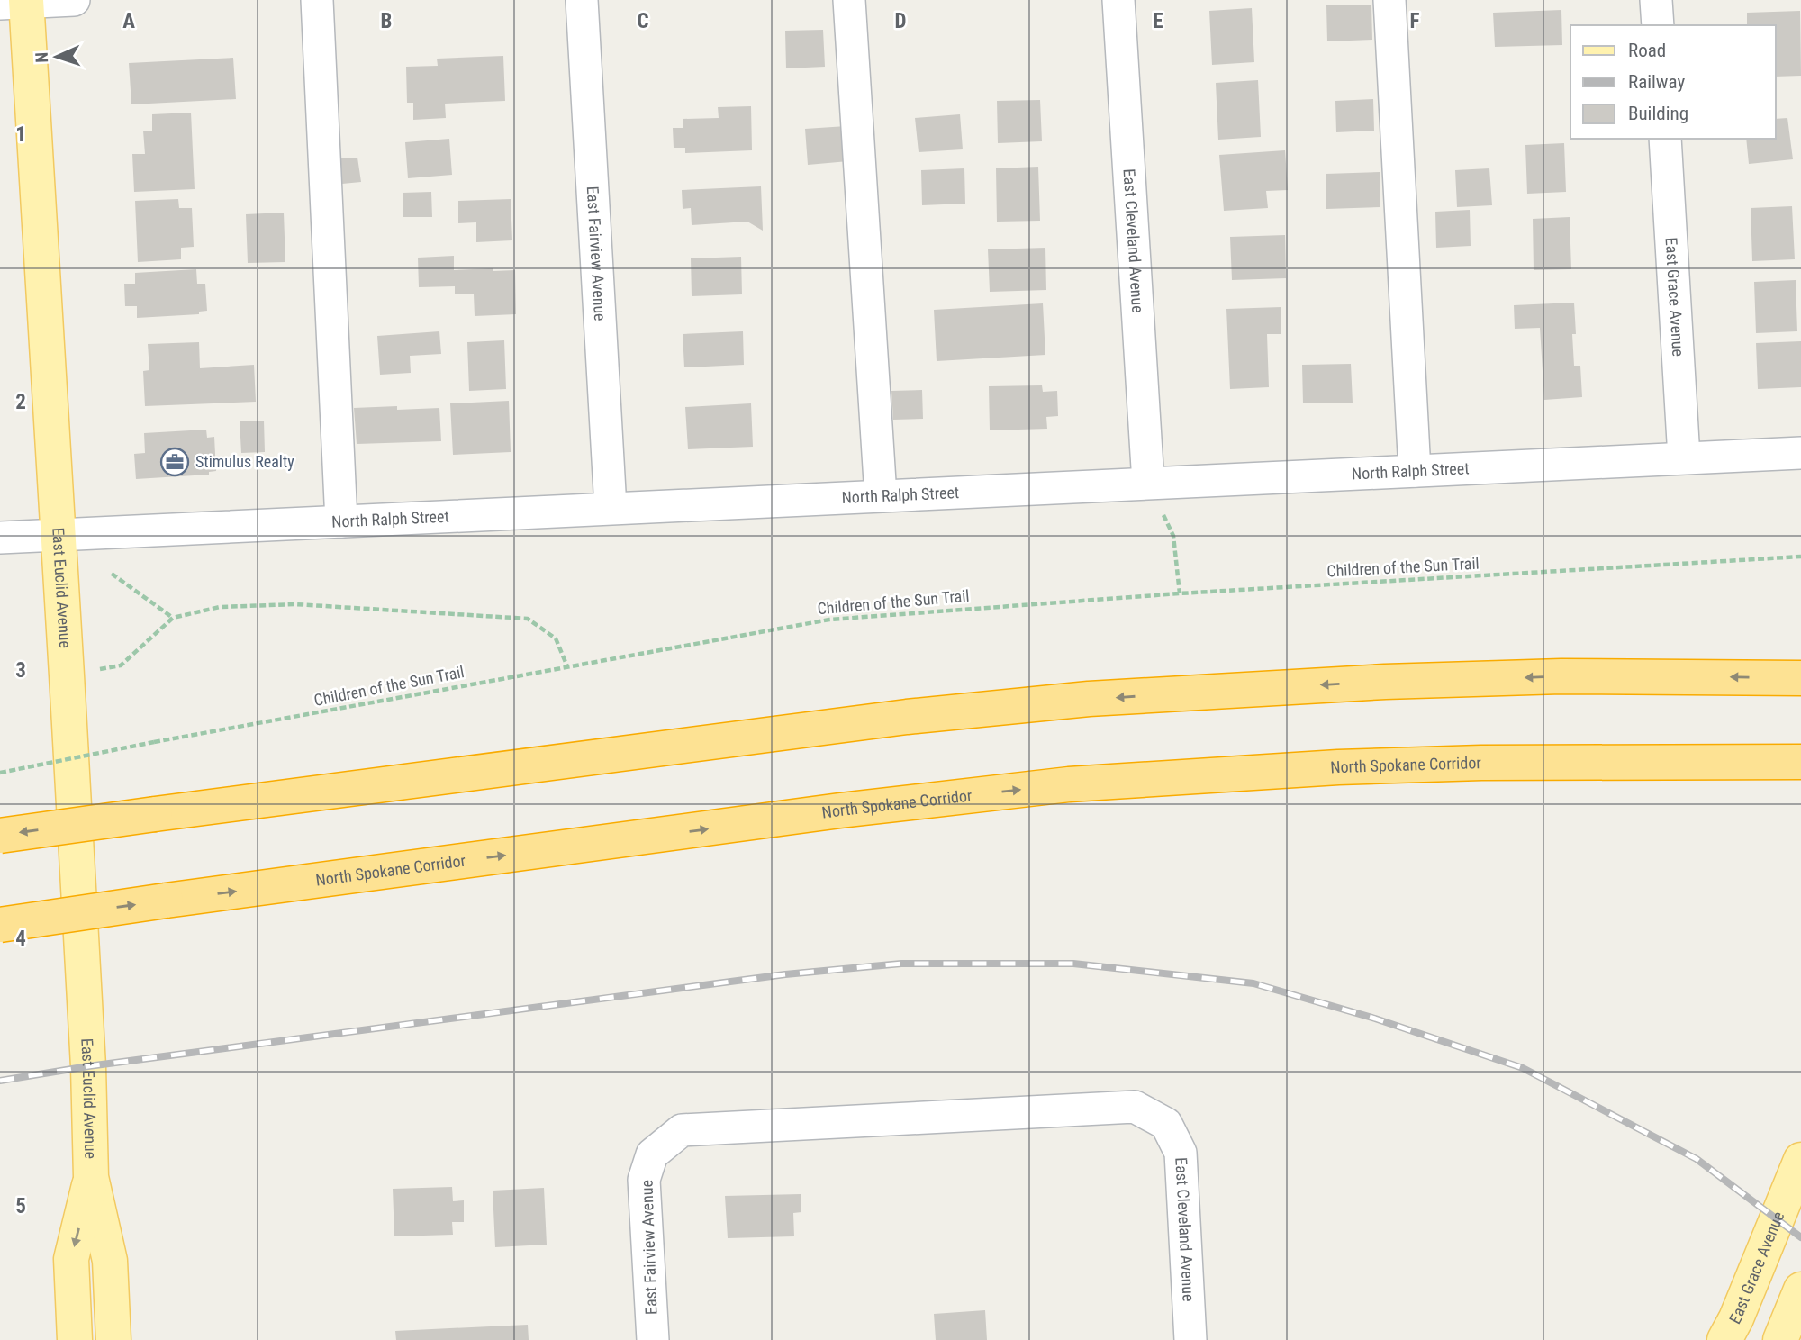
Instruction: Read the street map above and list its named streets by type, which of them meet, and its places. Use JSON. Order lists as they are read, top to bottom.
{
  "streets": {
    "highway": ["North Spokane Corridor"],
    "main road": ["East Grace Avenue", "East Euclid Avenue"],
    "street": ["East Cleveland Avenue", "East Fairview Avenue", "North Ralph Street"],
    "path": ["Children of the Sun Trail"]
  },
  "crossings": [
    ["East Cleveland Avenue", "East Fairview Avenue"],
    ["East Cleveland Avenue", "North Ralph Street"],
    ["East Fairview Avenue", "North Ralph Street"],
    ["East Grace Avenue", "North Ralph Street"],
    ["North Ralph Street", "East Euclid Avenue"]
  ],
  "places": {
    "office": ["Stimulus Realty"]
  },
  "legend": ["Road", "Railway", "Building"],
  "north": "left",
  "grid": {
    "columns": [
      "A",
      "B",
      "C",
      "D",
      "E",
      "F"
    ],
    "rows": [
      "1",
      "2",
      "3",
      "4",
      "5"
    ]
  }
}
